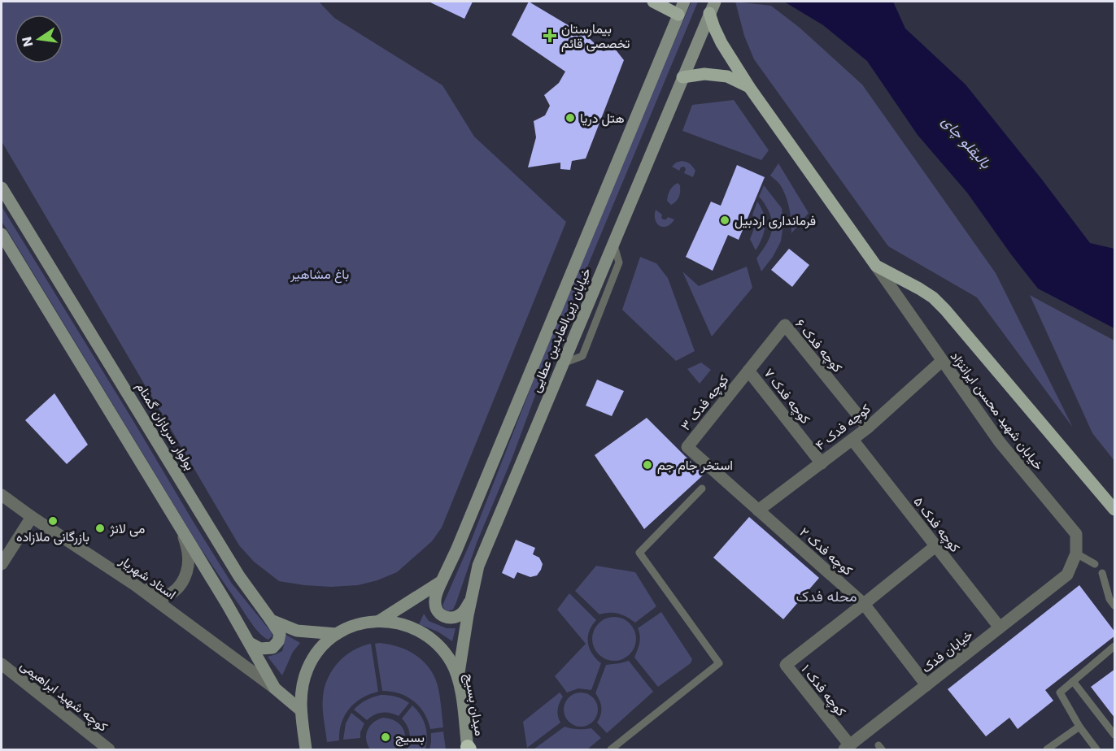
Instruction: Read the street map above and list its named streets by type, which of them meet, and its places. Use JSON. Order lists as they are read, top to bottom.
{
  "streets": {
    "main road": [
      "خیابان زین‌العابدین عطایی",
      "خیابان شهید محسن ایراننژاد",
      "بولوار سربازان گمنام",
      "میدان بسیج"
    ],
    "street": [
      "کوچه فدک ۶",
      "کوچه فدک ۷",
      "کوچه فدک ۳",
      "کوچه فدک ۴",
      "کوچه فدک ۵",
      "کوچه فدک ۲",
      "استاد شهریار",
      "خیابان فدک",
      "کوچه فدک ۱",
      "کوچه شهید ابراهیمی"
    ]
  },
  "crossings": [
    ["خیابان زین‌العابدین عطایی", "خیابان شهید محسن ایراننژاد"],
    ["خیابان زین‌العابدین عطایی", "میدان بسیج"],
    ["کوچه فدک ۶", "کوچه فدک ۷"],
    ["کوچه فدک ۶", "کوچه فدک ۳"],
    ["کوچه فدک ۶", "کوچه فدک ۴"],
    ["کوچه فدک ۷", "کوچه فدک ۳"],
    ["کوچه فدک ۷", "کوچه فدک ۴"],
    ["کوچه فدک ۳", "کوچه فدک ۴"],
    ["کوچه فدک ۳", "کوچه فدک ۲"],
    ["خیابان شهید محسن ایراننژاد", "کوچه فدک ۴"],
    ["خیابان شهید محسن ایراننژاد", "خیابان فدک"],
    ["کوچه فدک ۴", "کوچه فدک ۵"],
    ["کوچه فدک ۴", "کوچه فدک ۲"],
    ["کوچه فدک ۵", "خیابان فدک"],
    ["کوچه فدک ۵", "کوچه فدک ۱"],
    ["کوچه فدک ۲", "خیابان فدک"],
    ["کوچه فدک ۲", "کوچه فدک ۱"],
    ["خیابان فدک", "کوچه فدک ۱"]
  ],
  "districts": ["محله فدک"],
  "water": ["بالیقلو چای"],
  "parks": ["باغ مشاهیر"],
  "places": {
    "health": ["بیمارستان تخصصی قائم"],
    "other": [
      "هتل دریا",
      "فرمانداری اردبیل",
      "استخر جام جم",
      "بازرگانی ملازاده",
      "می لانژ",
      "بسیج"
    ]
  },
  "north": "left"
}
